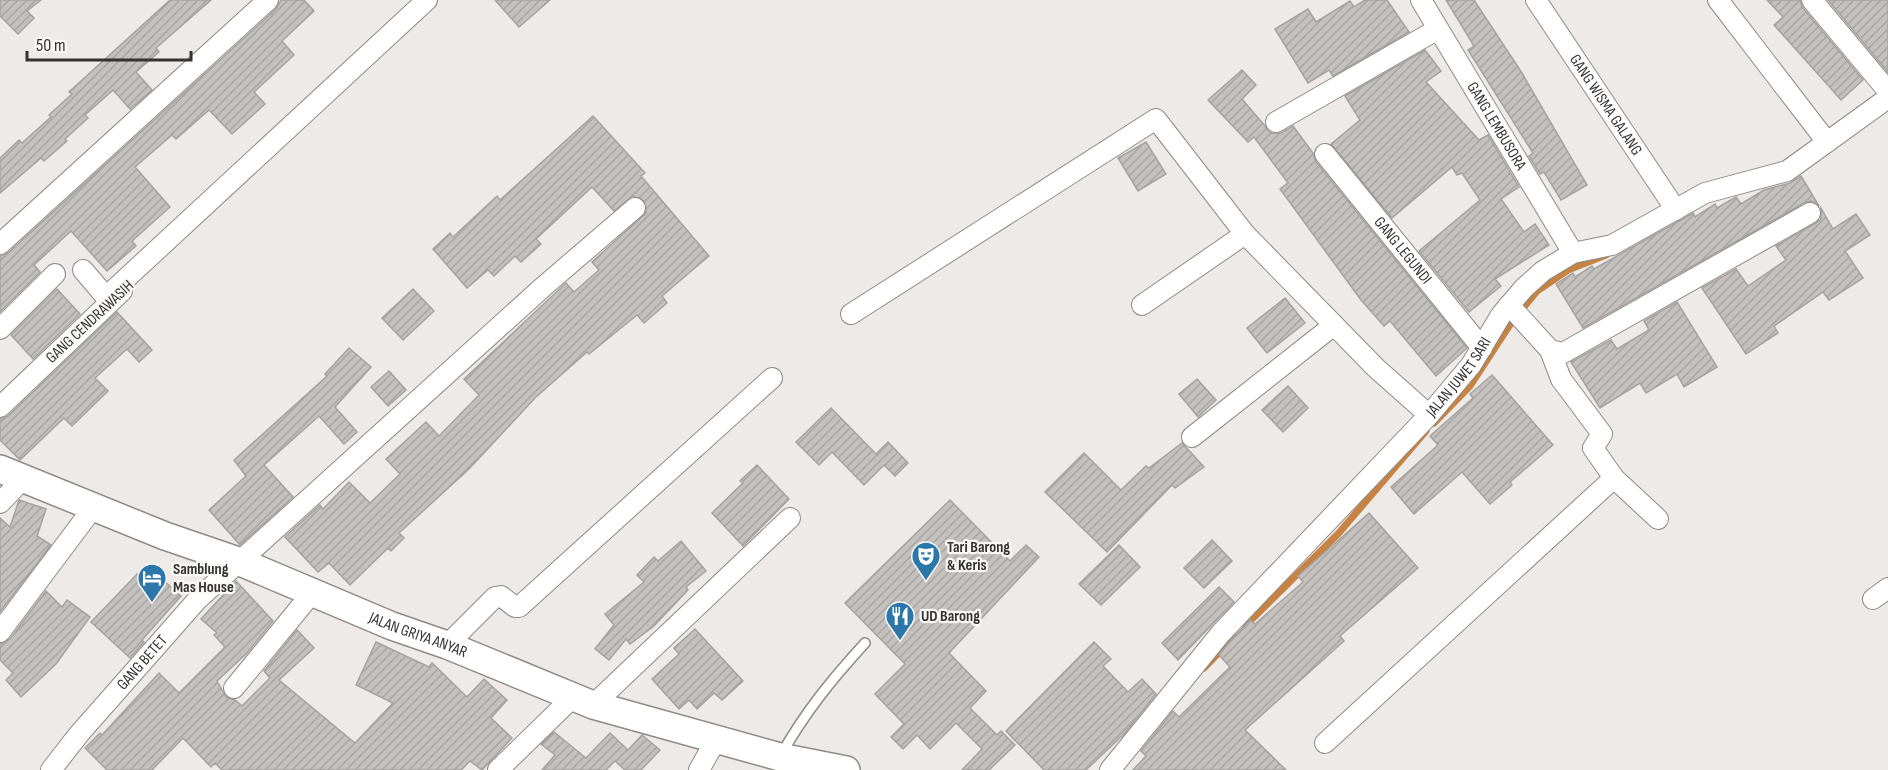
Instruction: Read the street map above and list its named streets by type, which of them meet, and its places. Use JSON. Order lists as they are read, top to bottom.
{
  "streets": {
    "street": [
      "GANG WISMA GALANG",
      "GANG LEMBUSORA",
      "GANG LEGUNDI",
      "GANG CENDRAWASIH",
      "JALAN JUWET SARI",
      "JALAN GRIYA ANYAR",
      "GANG BETET"
    ]
  },
  "crossings": [
    ["GANG WISMA GALANG", "JALAN JUWET SARI"],
    ["GANG LEMBUSORA", "JALAN JUWET SARI"],
    ["GANG LEGUNDI", "JALAN JUWET SARI"],
    ["JALAN GRIYA ANYAR", "GANG BETET"]
  ],
  "places": {
    "theatre": ["Tari Barong & Keris"],
    "hotel": ["Samblung Mas House"],
    "restaurant": ["UD Barong"]
  },
  "scale_bar": "50 m"
}
